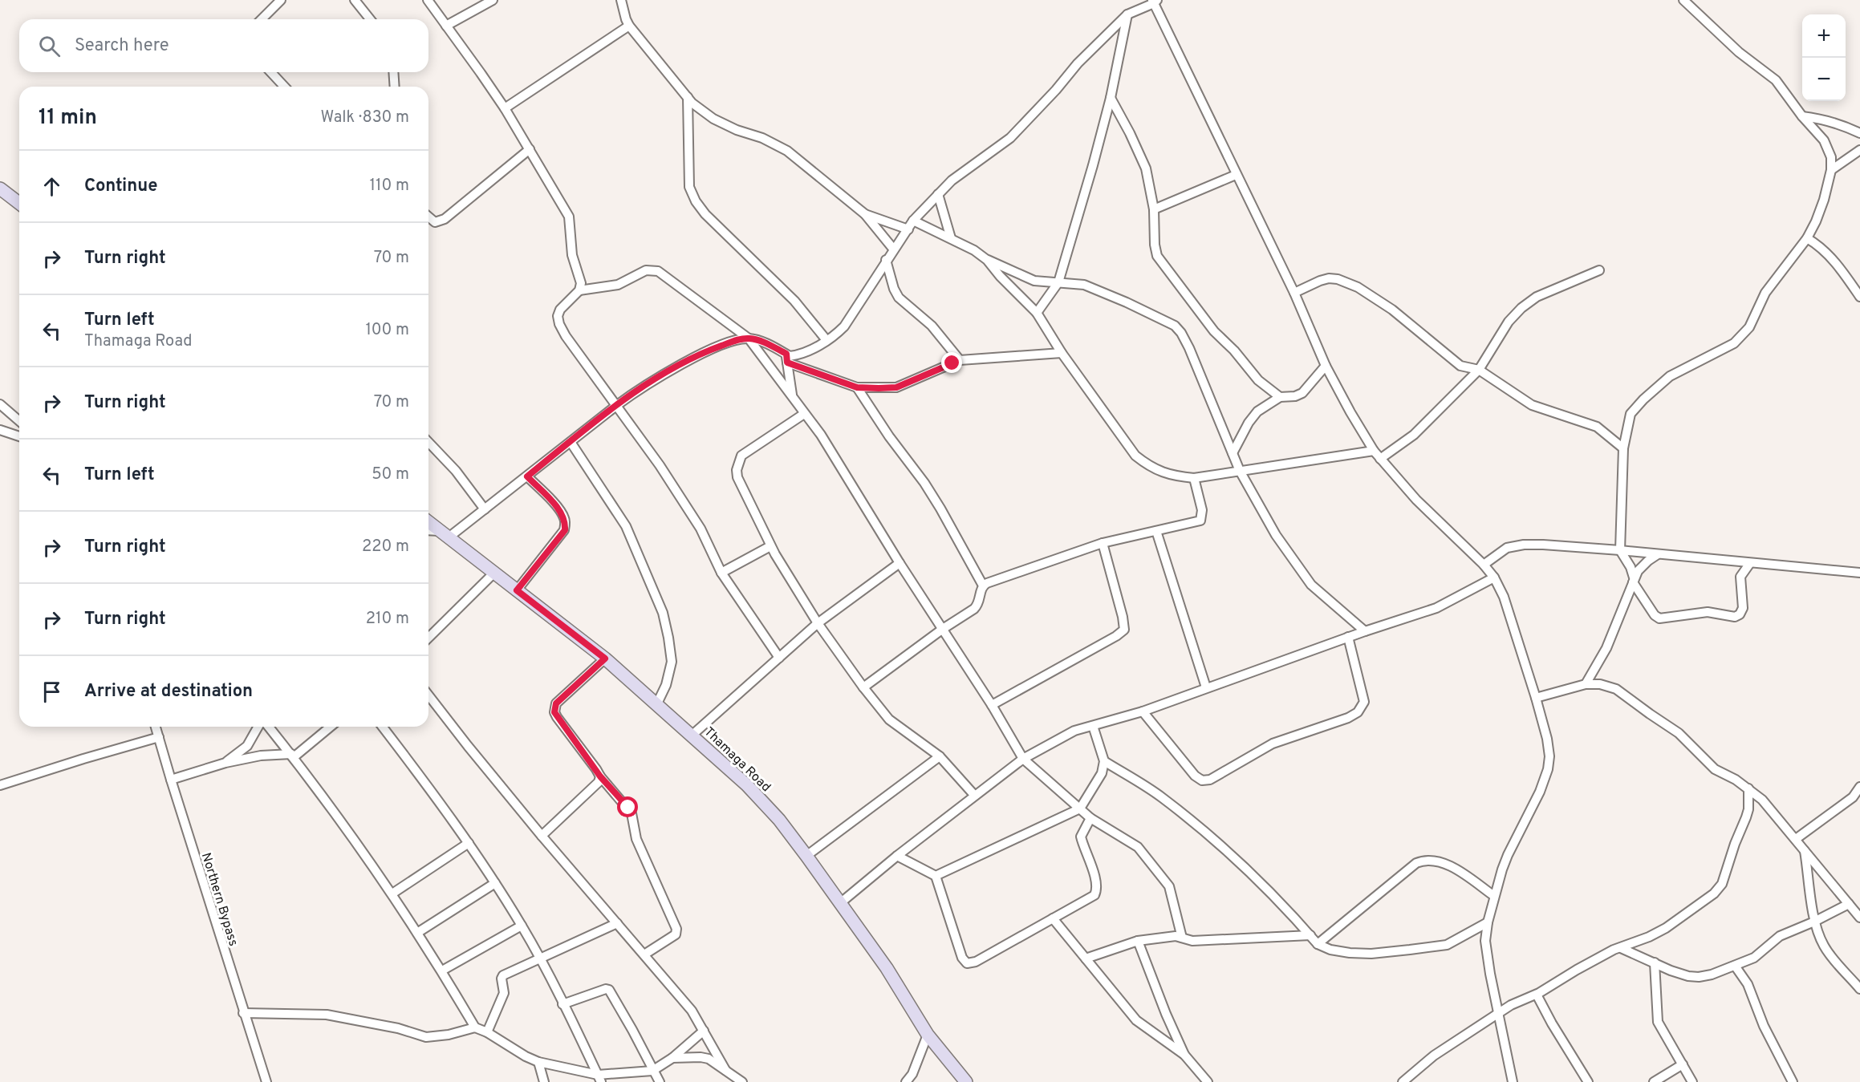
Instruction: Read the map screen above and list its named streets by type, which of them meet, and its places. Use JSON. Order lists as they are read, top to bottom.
{
  "streets": {
    "main road": ["Thamaga Road"],
    "street": ["Northern Bypass"]
  },
  "page": {
    "map_buttons": ["+", "−"],
    "search": "Search here",
    "heading": ["11 min", "Walk · 830 m"],
    "list": [
      ["Continue", "110 m"],
      ["Turn right", "70 m"],
      ["Turn left", "Thamaga Road", "100 m"],
      ["Turn right", "70 m"],
      ["Turn left", "50 m"],
      ["Turn right", "220 m"],
      ["Turn right", "210 m"],
      "Arrive at destination"
    ]
  }
}
